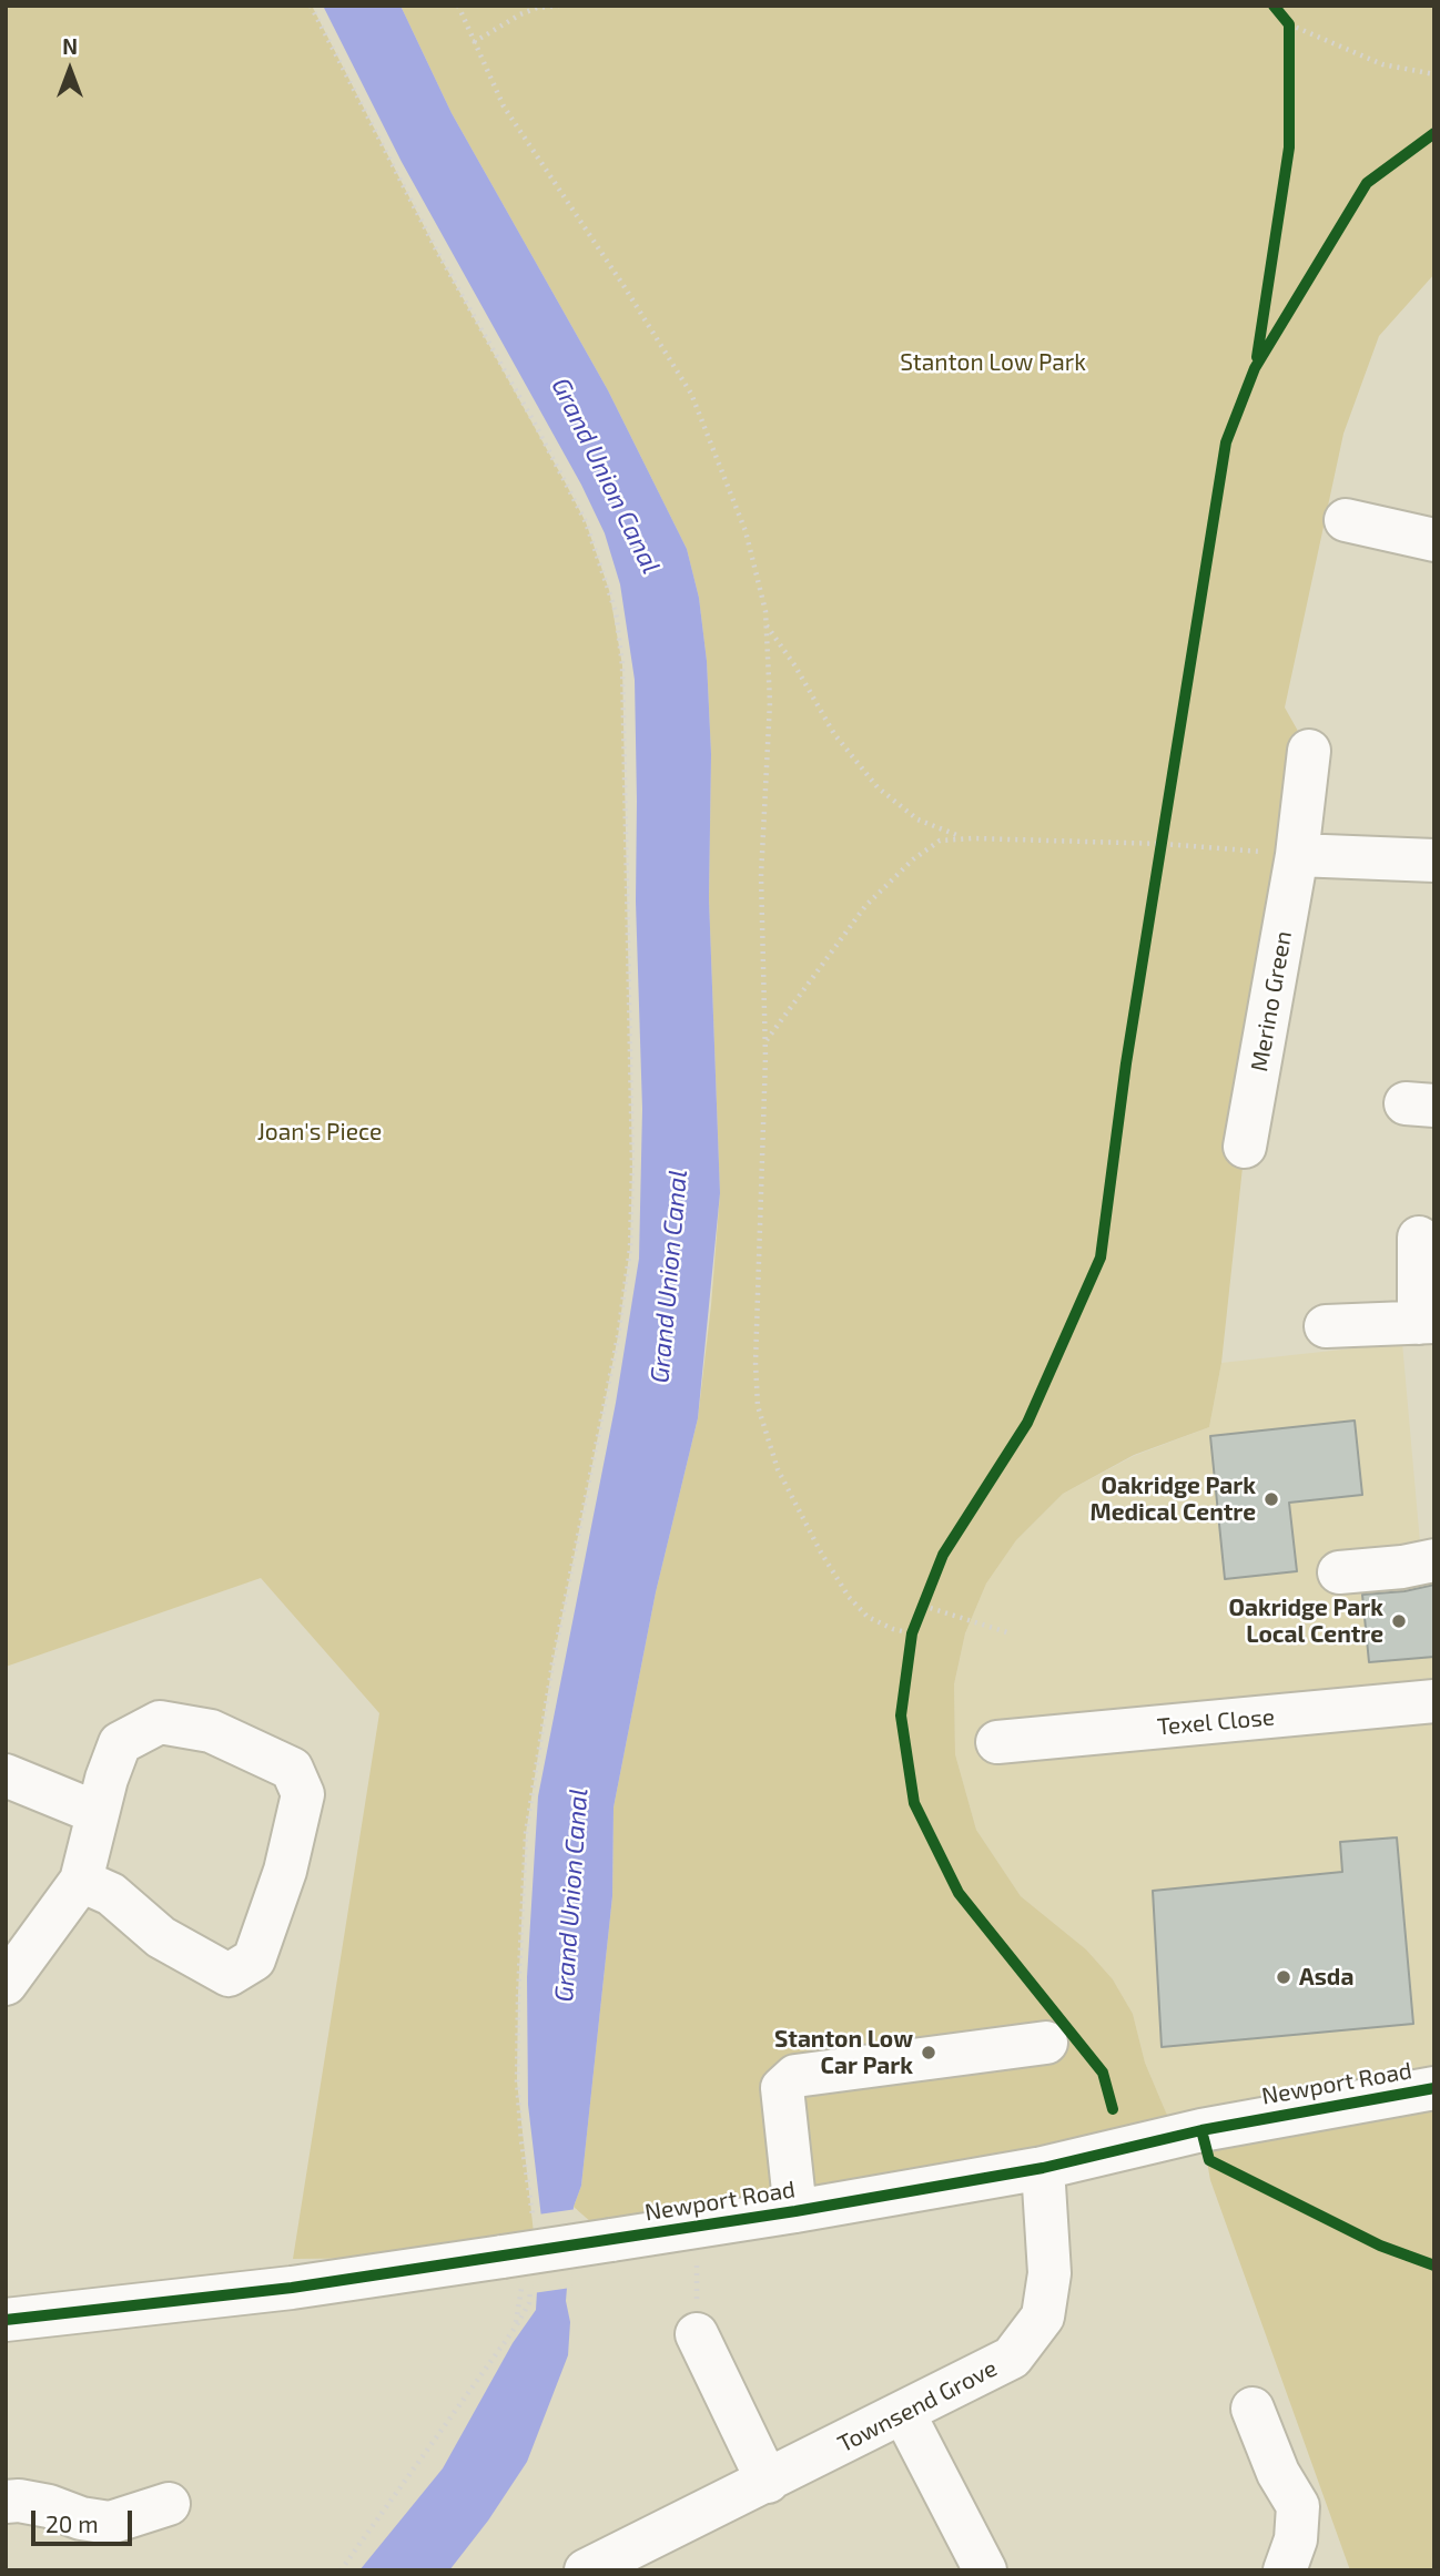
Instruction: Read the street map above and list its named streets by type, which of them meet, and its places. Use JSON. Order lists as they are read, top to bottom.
{
  "streets": {
    "street": [
      "Merino Green",
      "Texel Close",
      "Newport Road",
      "Townsend Grove"
    ]
  },
  "crossings": [
    ["Newport Road", "Townsend Grove"]
  ],
  "water": ["Grand Union Canal"],
  "parks": ["Stanton Low Park", "Joan's Piece"],
  "places": [
    "Oakridge Park Medical Centre",
    "Oakridge Park Local Centre",
    "Asda",
    "Stanton Low Car Park"
  ],
  "scale_bar": "20 m",
  "north": "top"
}
